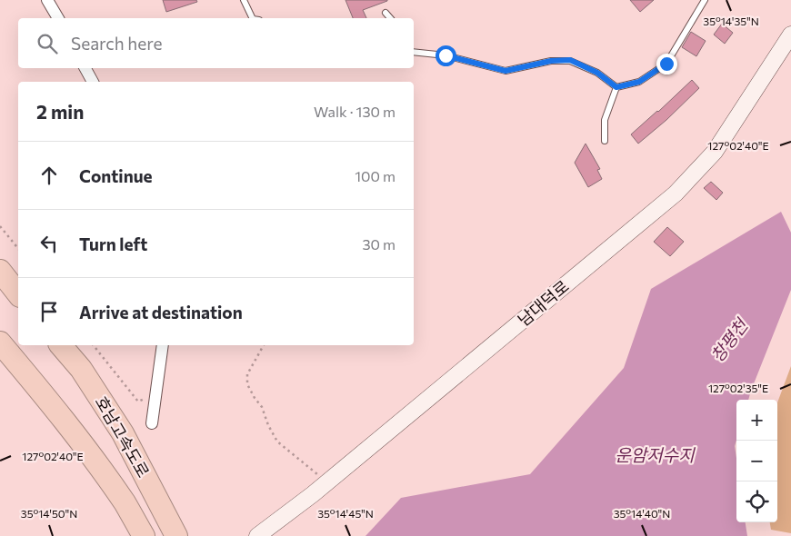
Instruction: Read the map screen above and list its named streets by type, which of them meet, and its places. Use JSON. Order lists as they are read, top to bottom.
{
  "streets": {
    "highway": ["호남고속도로"],
    "main road": ["남대덕로"]
  },
  "water": ["창평천", "운암저수지"],
  "page": {
    "search": "Search here",
    "heading": ["2 min", "Walk · 130 m"],
    "list": [
      ["Continue", "100 m"],
      ["Turn left", "30 m"],
      "Arrive at destination"
    ],
    "map_buttons": ["+", "−"]
  },
  "coordinates": [
    "35°14'35\"N",
    "127°02'40\"E",
    "127°02'35\"E",
    "35°14'50\"N",
    "35°14'45\"N",
    "35°14'40\"N"
  ]
}
